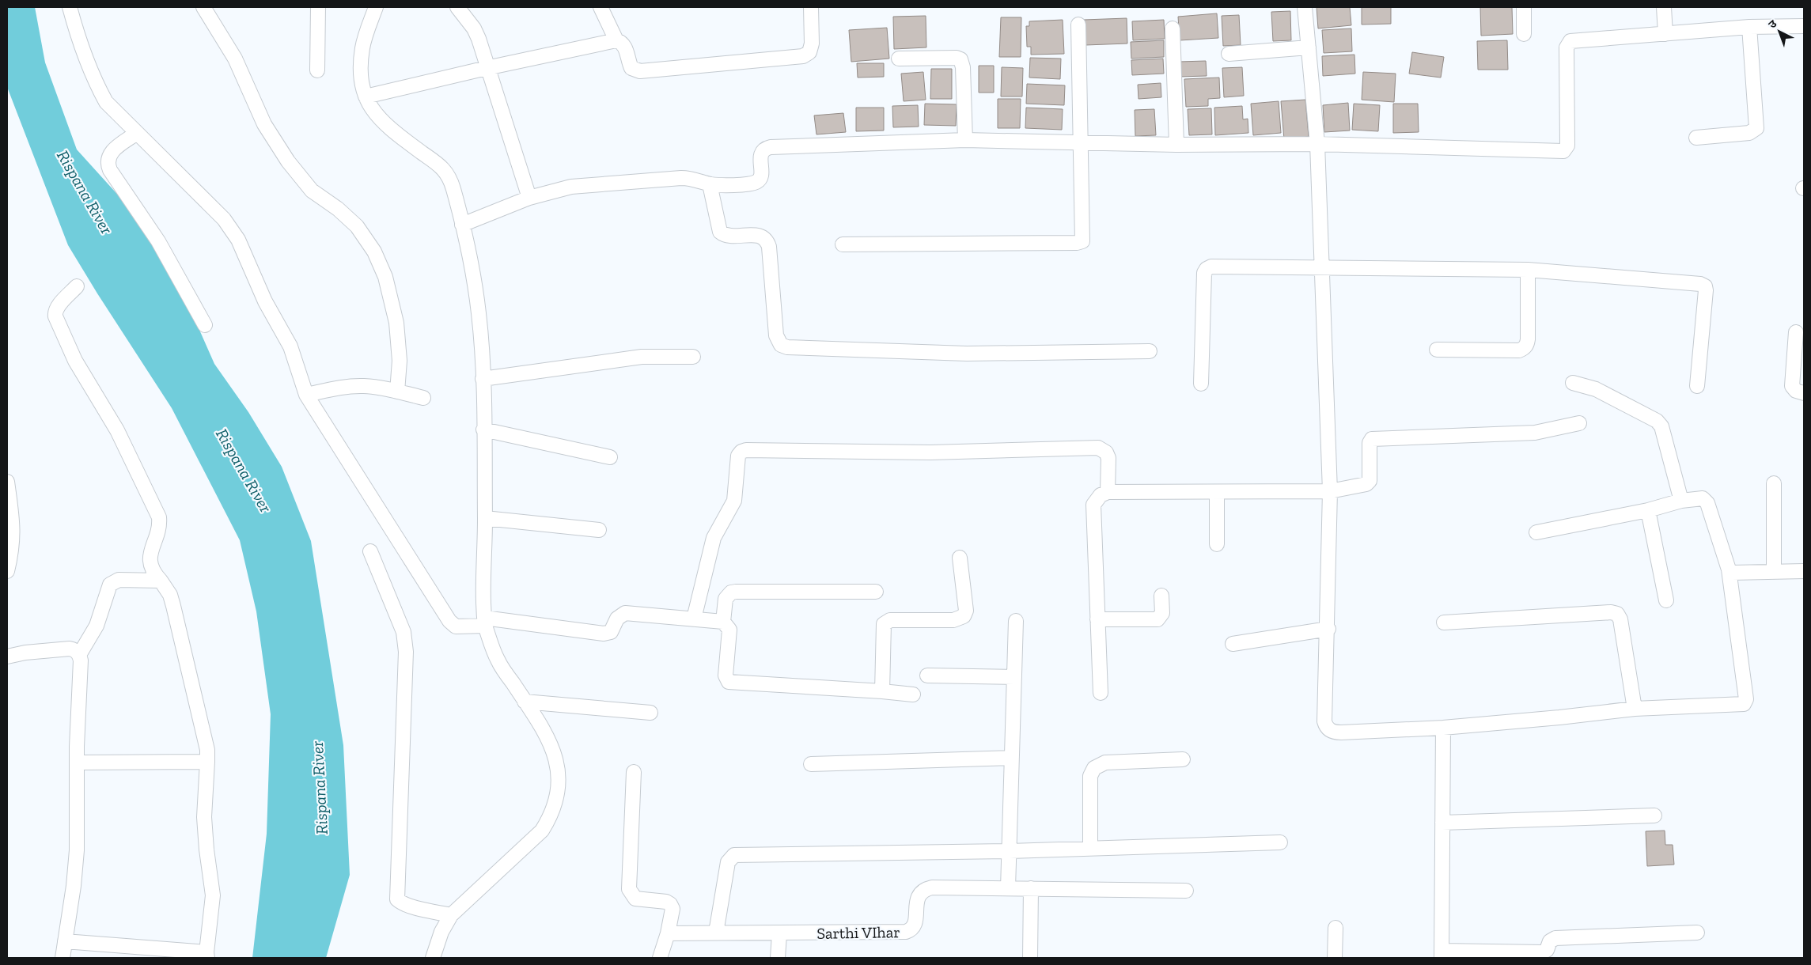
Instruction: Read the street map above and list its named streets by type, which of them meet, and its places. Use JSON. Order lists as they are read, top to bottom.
{
  "streets": {
    "street": ["Sarthi VIhar"]
  },
  "water": ["Rispana River"],
  "north": "top left"
}
